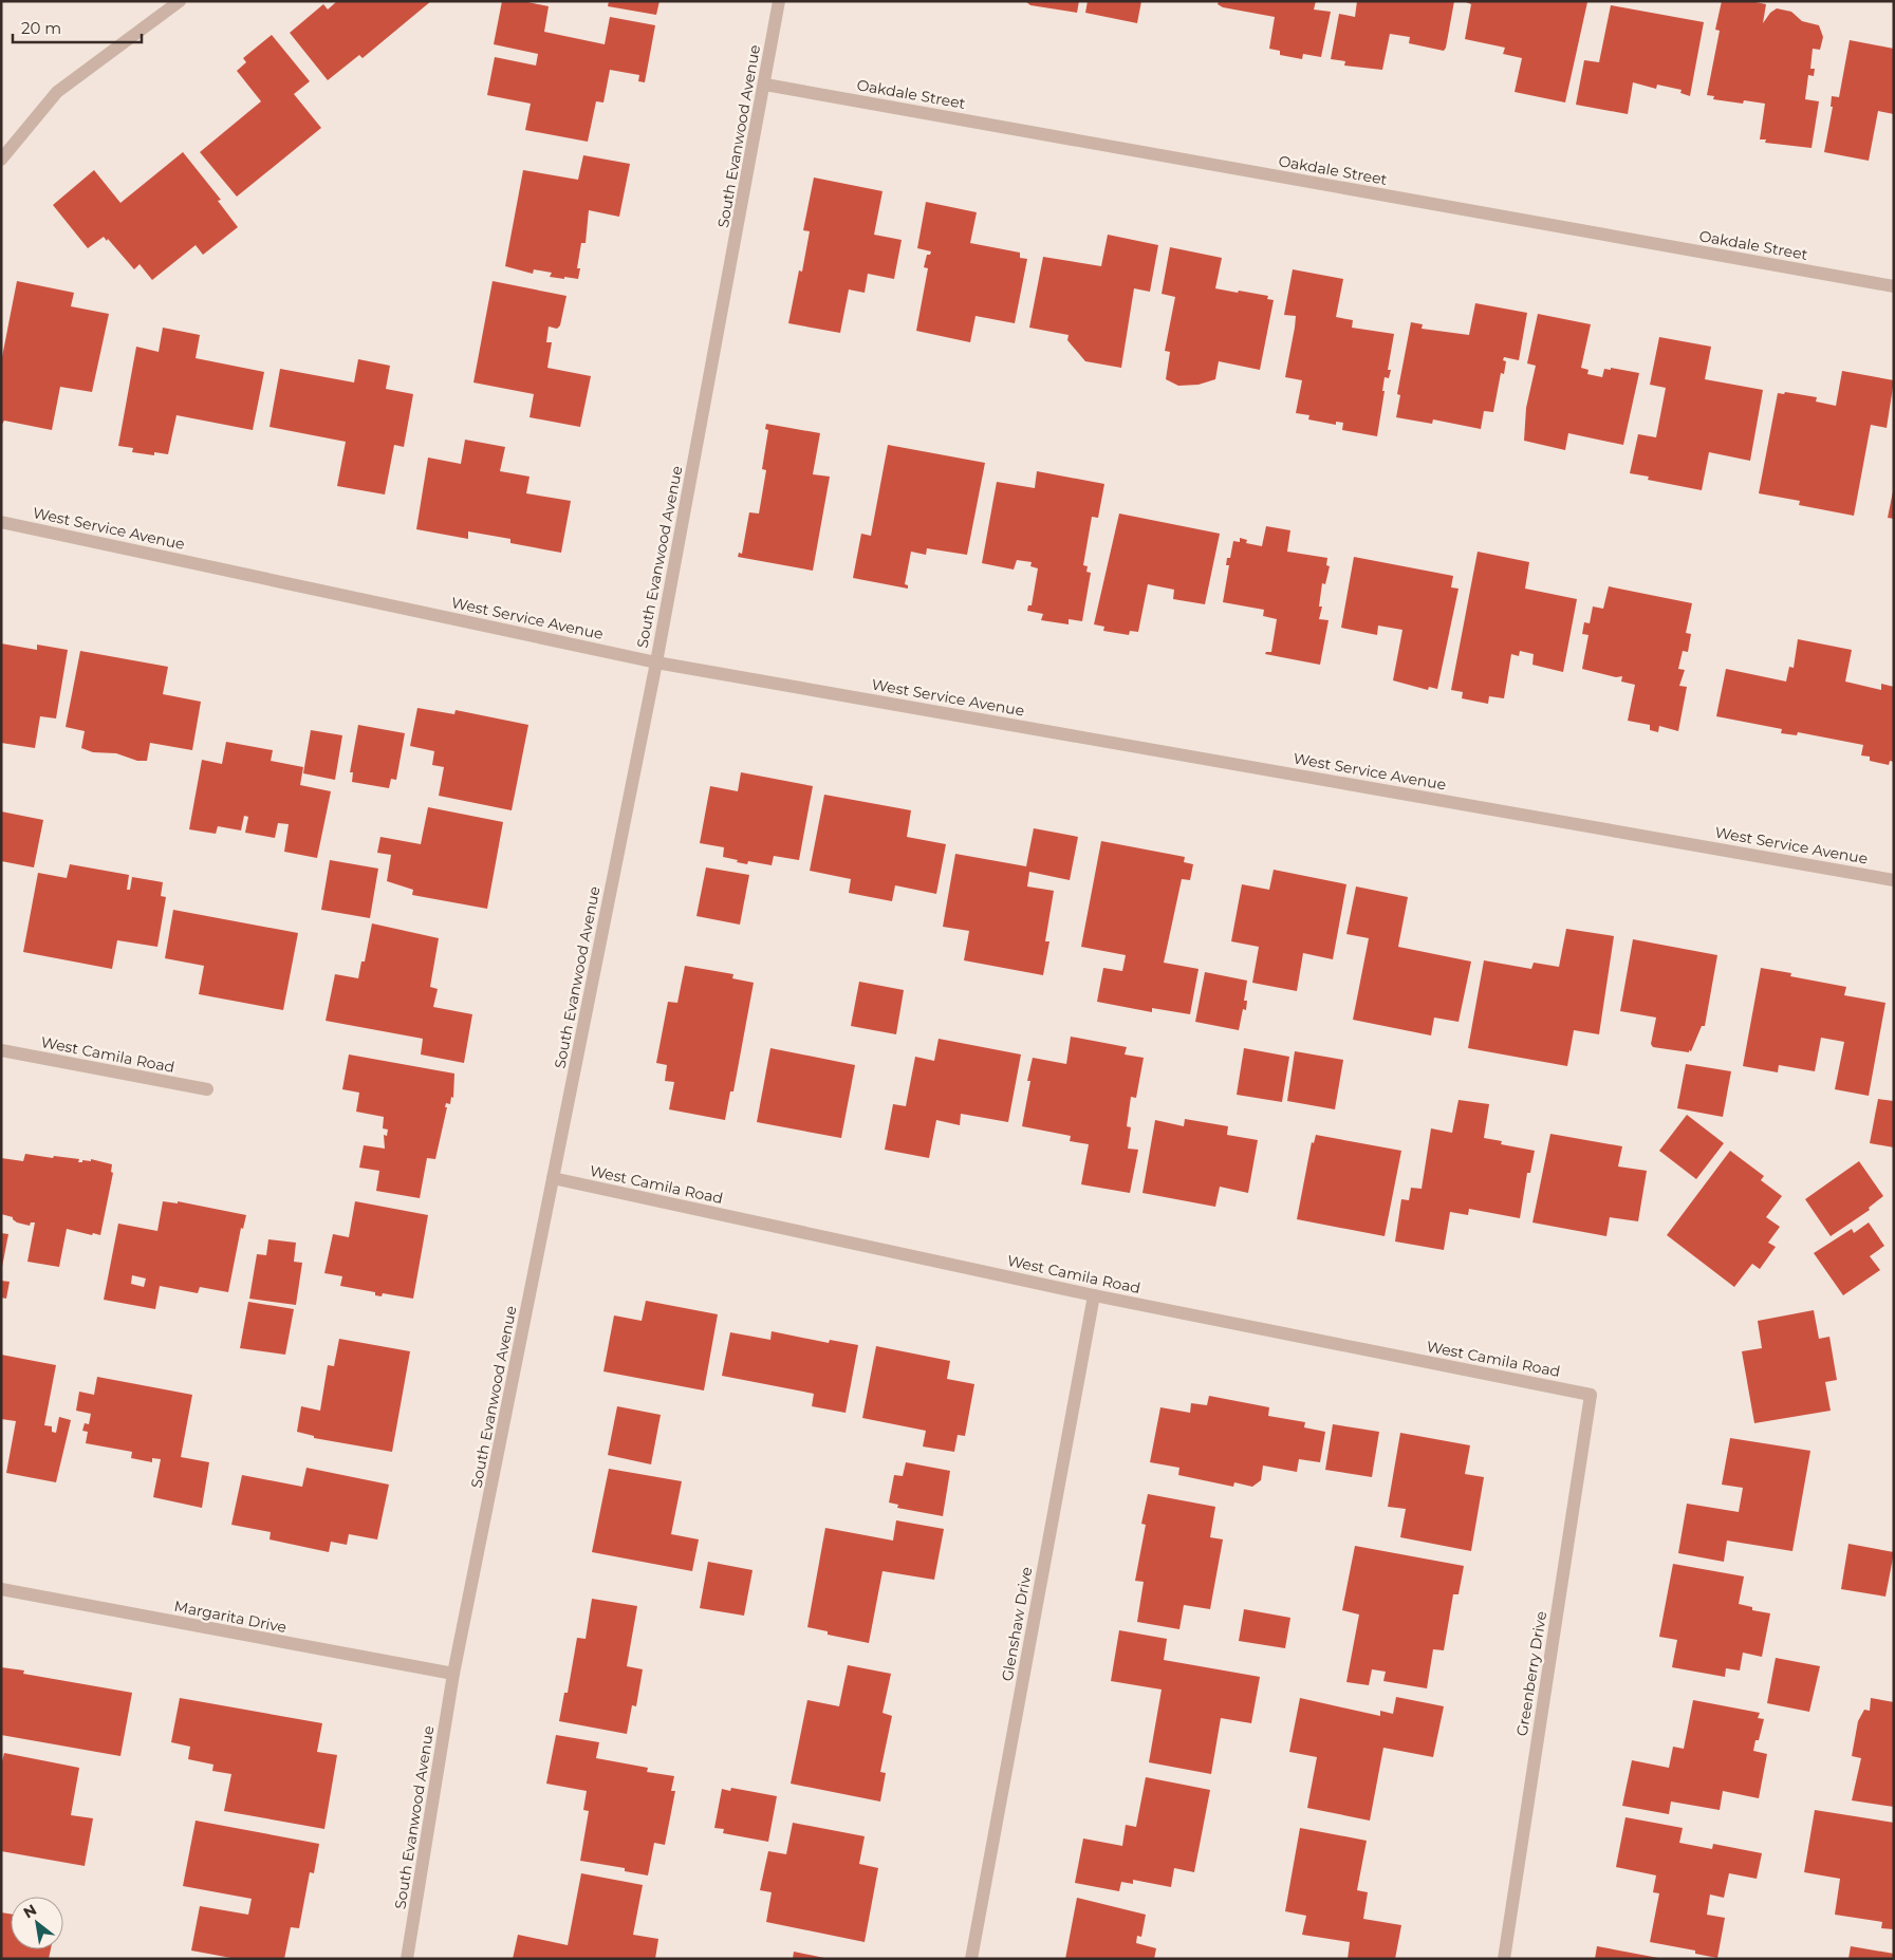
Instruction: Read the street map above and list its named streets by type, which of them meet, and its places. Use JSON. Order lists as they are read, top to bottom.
{
  "streets": {
    "street": [
      "Oakdale Street",
      "South Evanwood Avenue",
      "West Service Avenue",
      "West Camila Road",
      "Margarita Drive",
      "Glenshaw Drive",
      "Greenberry Drive"
    ]
  },
  "crossings": [
    ["Oakdale Street", "South Evanwood Avenue"],
    ["South Evanwood Avenue", "West Service Avenue"],
    ["South Evanwood Avenue", "West Camila Road"],
    ["South Evanwood Avenue", "Margarita Drive"],
    ["West Camila Road", "Glenshaw Drive"],
    ["West Camila Road", "Greenberry Drive"]
  ],
  "scale_bar": "20 m",
  "north": "top left"
}
